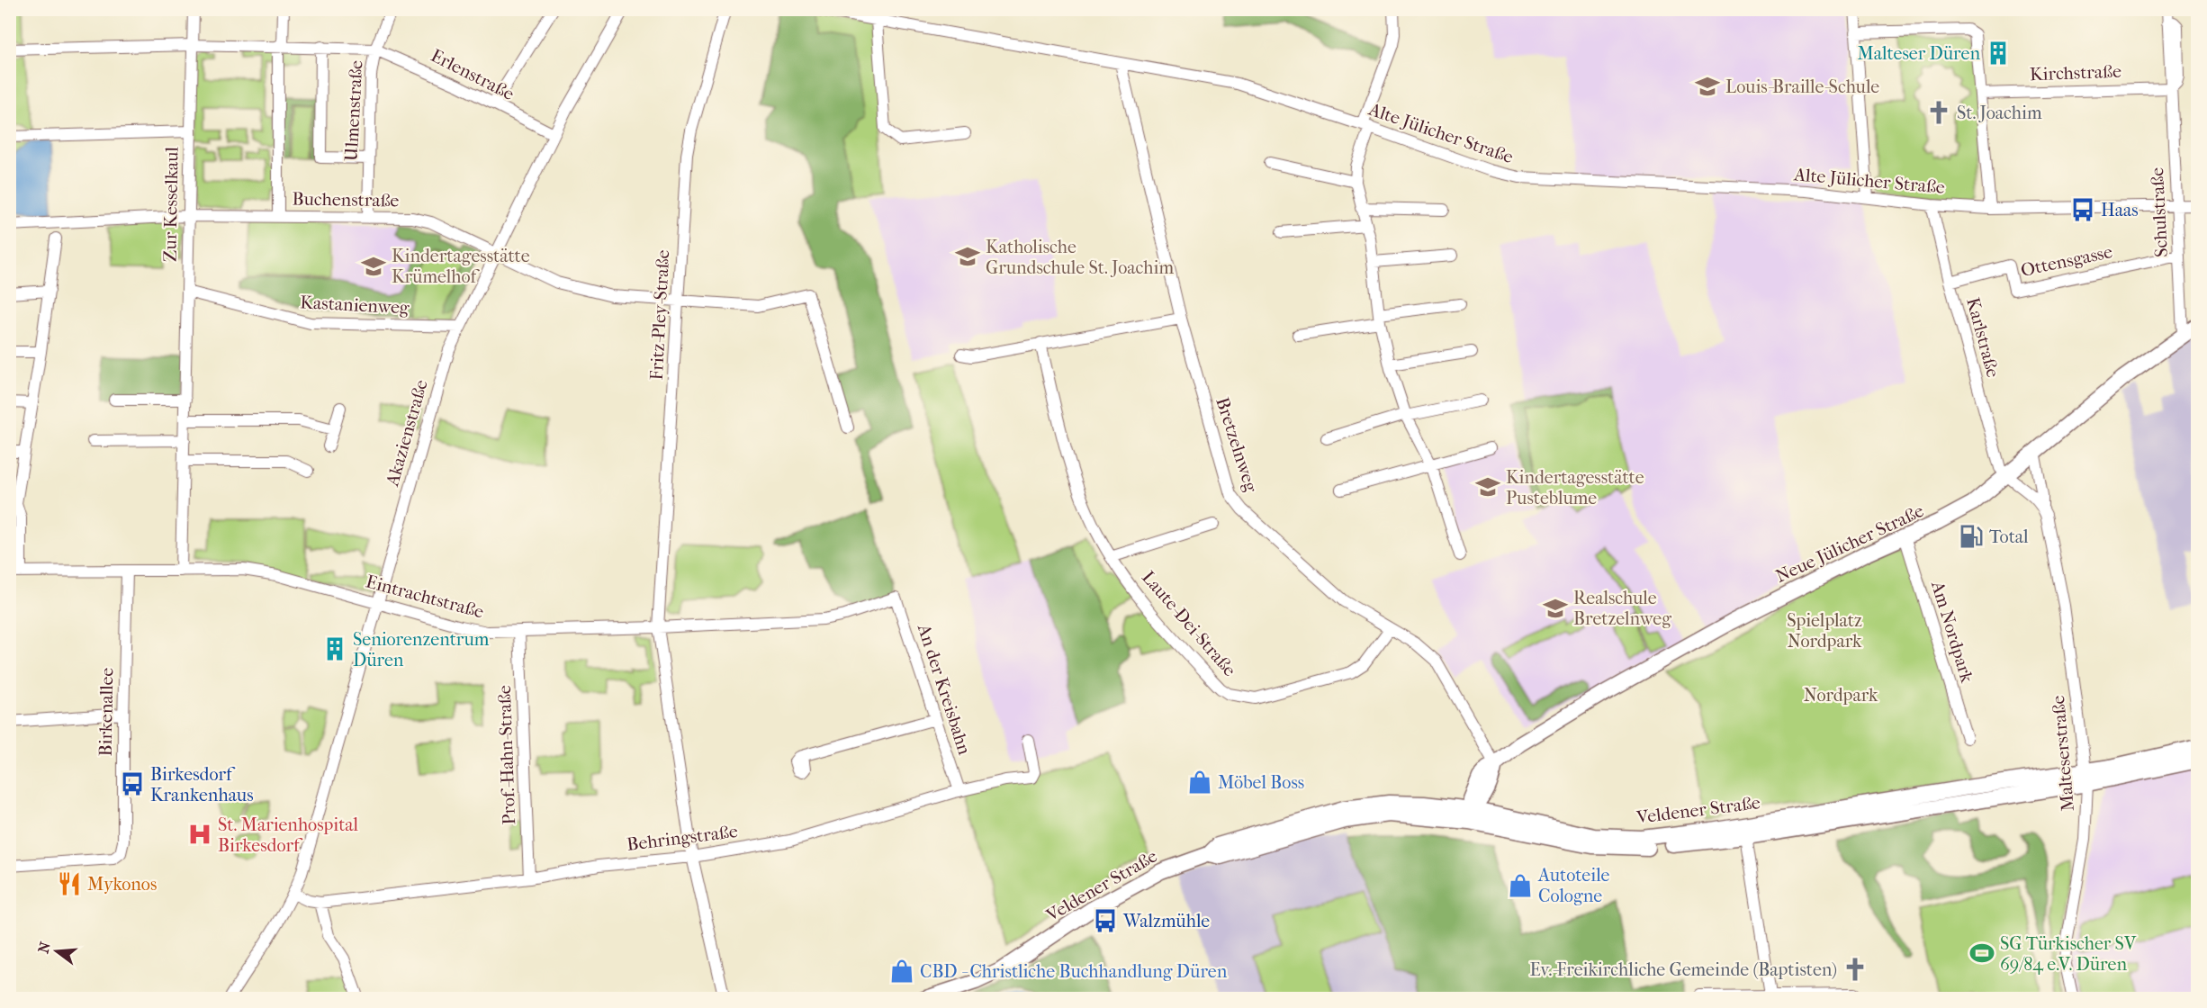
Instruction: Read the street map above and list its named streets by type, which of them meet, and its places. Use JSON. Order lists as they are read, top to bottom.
{
  "streets": {
    "street": [
      "Kirchstraße",
      "Erlenstraße",
      "Ulmenstraße",
      "Alte Jülicher Straße",
      "Buchenstraße",
      "Zur Kesselkaul",
      "Schulstraße",
      "Ottensgasse",
      "Kastanienweg",
      "Fritz-Pley-Straße",
      "Karlstraße",
      "Akazienstraße",
      "Bretzelnweg",
      "Neue Jülicher Straße",
      "Eintrachtstraße",
      "Laute-Dei-Straße",
      "Am Nordpark",
      "An der Kreisbahn",
      "Birkenallee",
      "Malteserstraße",
      "Prof.-Hahn-Straße",
      "Veldener Straße",
      "Behringstraße"
    ]
  },
  "crossings": [
    ["Kirchstraße", "Schulstraße"],
    ["Erlenstraße", "Ulmenstraße"],
    ["Erlenstraße", "Akazienstraße"],
    ["Ulmenstraße", "Buchenstraße"],
    ["Alte Jülicher Straße", "Schulstraße"],
    ["Alte Jülicher Straße", "Karlstraße"],
    ["Alte Jülicher Straße", "Bretzelnweg"],
    ["Buchenstraße", "Zur Kesselkaul"],
    ["Buchenstraße", "Fritz-Pley-Straße"],
    ["Buchenstraße", "Akazienstraße"],
    ["Zur Kesselkaul", "Kastanienweg"],
    ["Zur Kesselkaul", "Eintrachtstraße"],
    ["Schulstraße", "Ottensgasse"],
    ["Schulstraße", "Neue Jülicher Straße"],
    ["Ottensgasse", "Karlstraße"],
    ["Kastanienweg", "Akazienstraße"],
    ["Fritz-Pley-Straße", "Eintrachtstraße"],
    ["Fritz-Pley-Straße", "Behringstraße"],
    ["Karlstraße", "Neue Jülicher Straße"],
    ["Karlstraße", "Malteserstraße"],
    ["Akazienstraße", "Eintrachtstraße"],
    ["Akazienstraße", "Behringstraße"],
    ["Bretzelnweg", "Neue Jülicher Straße"],
    ["Bretzelnweg", "Laute-Dei-Straße"],
    ["Neue Jülicher Straße", "Am Nordpark"],
    ["Neue Jülicher Straße", "Malteserstraße"],
    ["Eintrachtstraße", "An der Kreisbahn"],
    ["Eintrachtstraße", "Birkenallee"],
    ["Eintrachtstraße", "Prof.-Hahn-Straße"],
    ["An der Kreisbahn", "Behringstraße"],
    ["Malteserstraße", "Veldener Straße"],
    ["Prof.-Hahn-Straße", "Behringstraße"]
  ],
  "parks": ["Spielplatz Nordpark", "Nordpark"],
  "places": {
    "building": ["Malteser Düren", "Seniorenzentrum Düren"],
    "school or university": [
      "Louis-Braille-Schule",
      "Katholische Grundschule St. Joachim",
      "Kindertagesstätte Krümelhof",
      "Kindertagesstätte Pusteblume",
      "Realschule Bretzelnweg"
    ],
    "church": ["St. Joachim", "Ev.-Freikirchliche Gemeinde (Baptisten)"],
    "bus stop": ["Haas", "Birkesdorf Krankenhaus", "Walzmühle"],
    "fuel station": ["Total"],
    "shop": ["Möbel Boss", "Autoteile Cologne", "CBD - Christliche Buchhandlung Düren"],
    "hospital": ["St. Marienhospital Birkesdorf"],
    "restaurant": ["Mykonos"],
    "sports": ["SG Türkischer SV 69/84 e.V. Düren"]
  },
  "north": "left"
}
